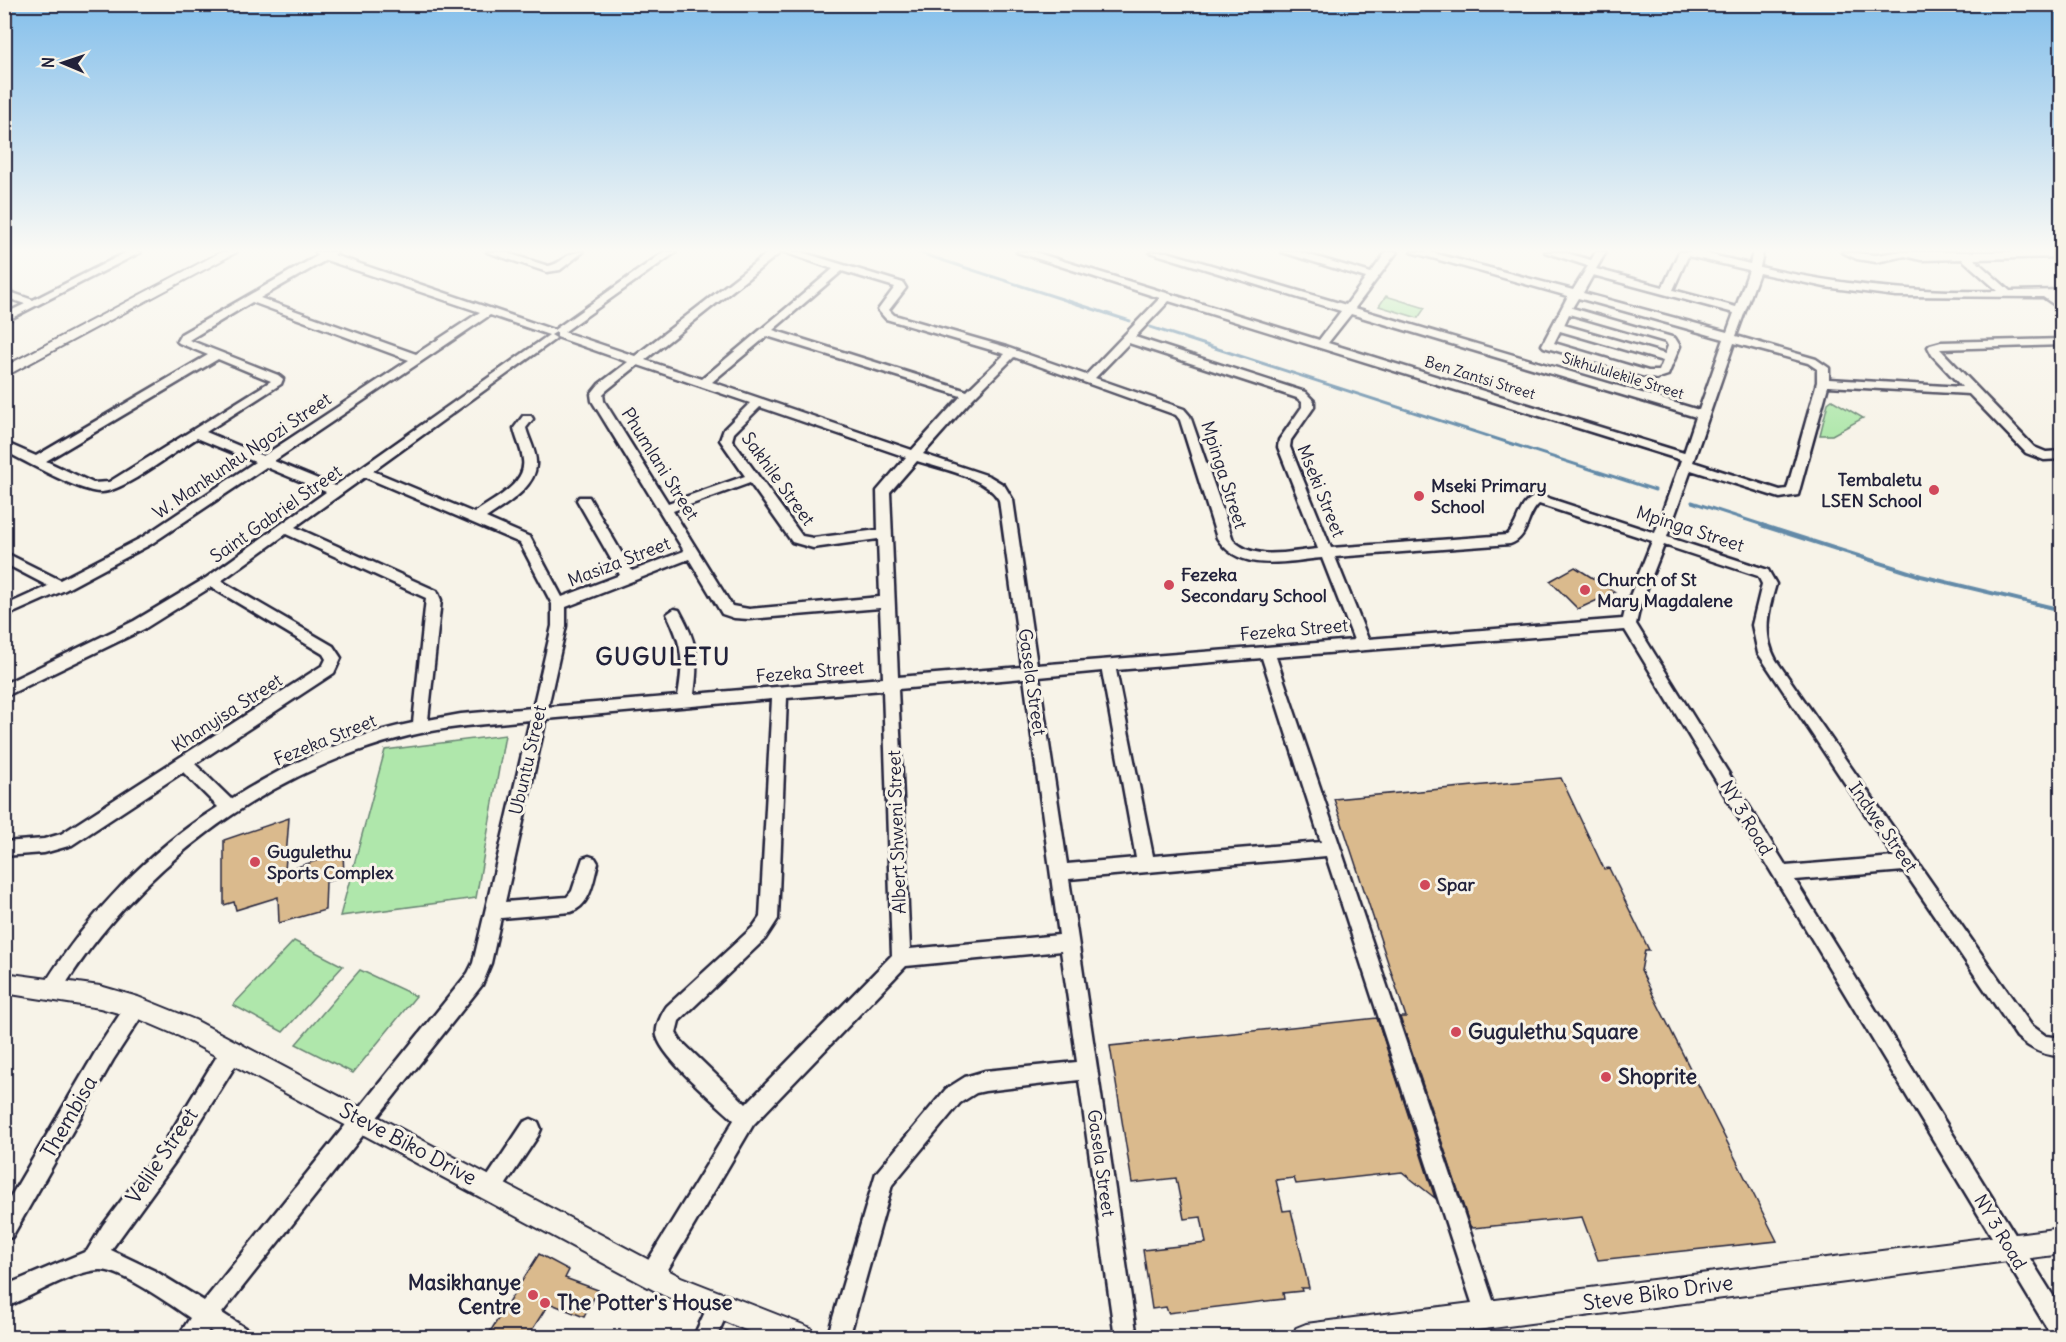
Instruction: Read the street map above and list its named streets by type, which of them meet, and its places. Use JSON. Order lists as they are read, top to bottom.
{
  "streets": {
    "main road": ["Steve Biko Drive"],
    "street": [
      "Sikhululekile Street",
      "Ben Zantsi Street",
      "W. Mankunku Ngozi Street",
      "Phumlani Street",
      "Mpinga Street",
      "Sakhile Street",
      "Mseki Street",
      "Saint Gabriel Street",
      "Masiza Street",
      "Fezeka Street",
      "Gasela Street",
      "Khanyisa Street",
      "Ubuntu Street",
      "NY 3 Road",
      "Indwe Street",
      "Albert Shweni Street",
      "Thembisa",
      "Velile Street"
    ]
  },
  "crossings": [
    ["Phumlani Street", "Masiza Street"],
    ["Phumlani Street", "Gasela Street"],
    ["Phumlani Street", "Albert Shweni Street"],
    ["Mpinga Street", "Mseki Street"],
    ["Mpinga Street", "Indwe Street"],
    ["Mpinga Street", "Albert Shweni Street"],
    ["Sakhile Street", "Gasela Street"],
    ["Sakhile Street", "Albert Shweni Street"],
    ["Mseki Street", "Fezeka Street"],
    ["Saint Gabriel Street", "Gasela Street"],
    ["Saint Gabriel Street", "Khanyisa Street"],
    ["Masiza Street", "Ubuntu Street"],
    ["Fezeka Street", "Gasela Street"],
    ["Fezeka Street", "Ubuntu Street"],
    ["Fezeka Street", "NY 3 Road"],
    ["Fezeka Street", "Albert Shweni Street"],
    ["Fezeka Street", "Steve Biko Drive"],
    ["Gasela Street", "Albert Shweni Street"],
    ["Ubuntu Street", "Steve Biko Drive"],
    ["NY 3 Road", "Steve Biko Drive"],
    ["Thembisa", "Steve Biko Drive"],
    ["Steve Biko Drive", "Velile Street"]
  ],
  "districts": ["GUGULETU"],
  "places": [
    "Tembaletu LSEN School",
    "Mseki Primary School",
    "Fezeka Secondary School",
    "Church of St Mary Magdalene",
    "Gugulethu Sports Complex",
    "Spar",
    "Gugulethu Square",
    "Shoprite",
    "Masikhanye Centre",
    "The Potter's House"
  ],
  "north": "left"
}
